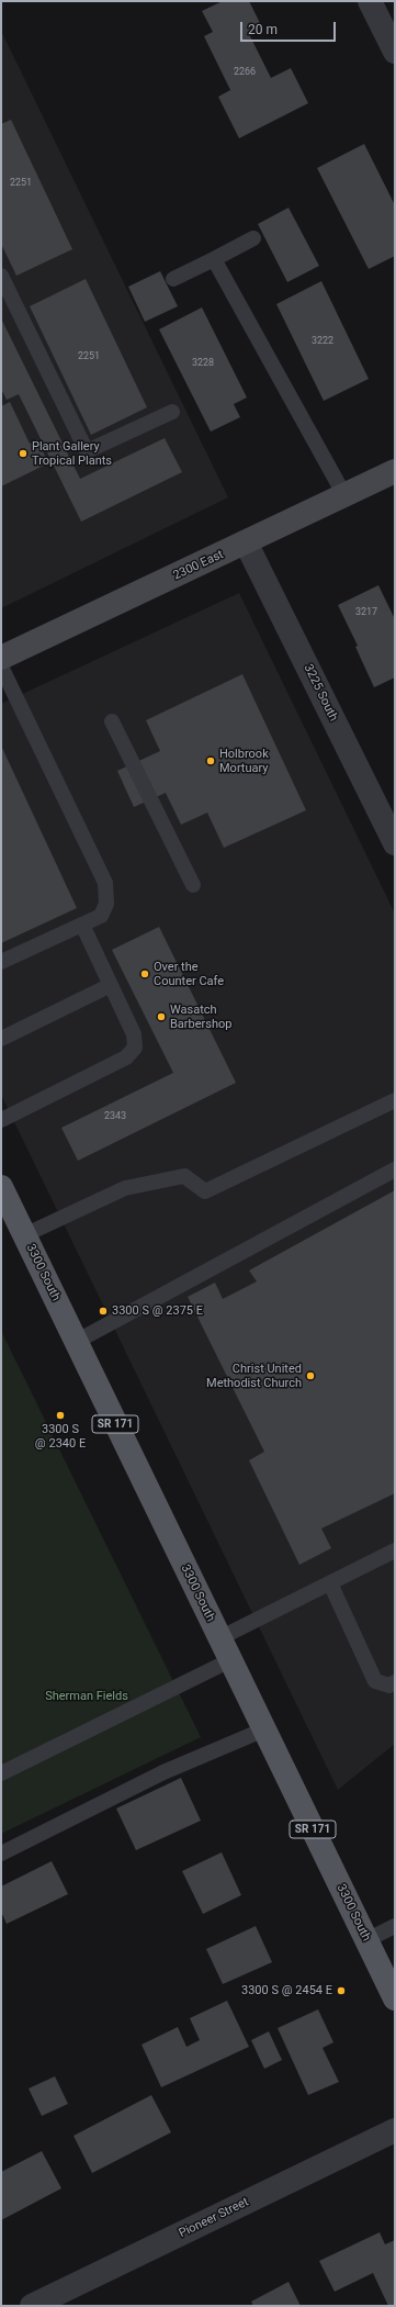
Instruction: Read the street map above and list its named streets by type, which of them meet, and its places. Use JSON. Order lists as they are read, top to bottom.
{
  "streets": {
    "main road": ["2300 East", "3300 South", "SR 171"],
    "street": ["3225 South", "Pioneer Street"]
  },
  "crossings": [
    ["2300 East", "3225 South"]
  ],
  "parks": ["Sherman Fields"],
  "places": [
    "Plant Gallery Tropical Plants",
    "Holbrook Mortuary",
    "Over the Counter Cafe",
    "Wasatch Barbershop",
    "3300 S @ 2375 E",
    "Christ United Methodist Church",
    "3300 S @ 2340 E",
    "3300 S @ 2454 E"
  ],
  "house_numbers": [
    "2266",
    "2251",
    "3222",
    "2251",
    "3228",
    "3217",
    "2343"
  ],
  "scale_bar": "20 m"
}
